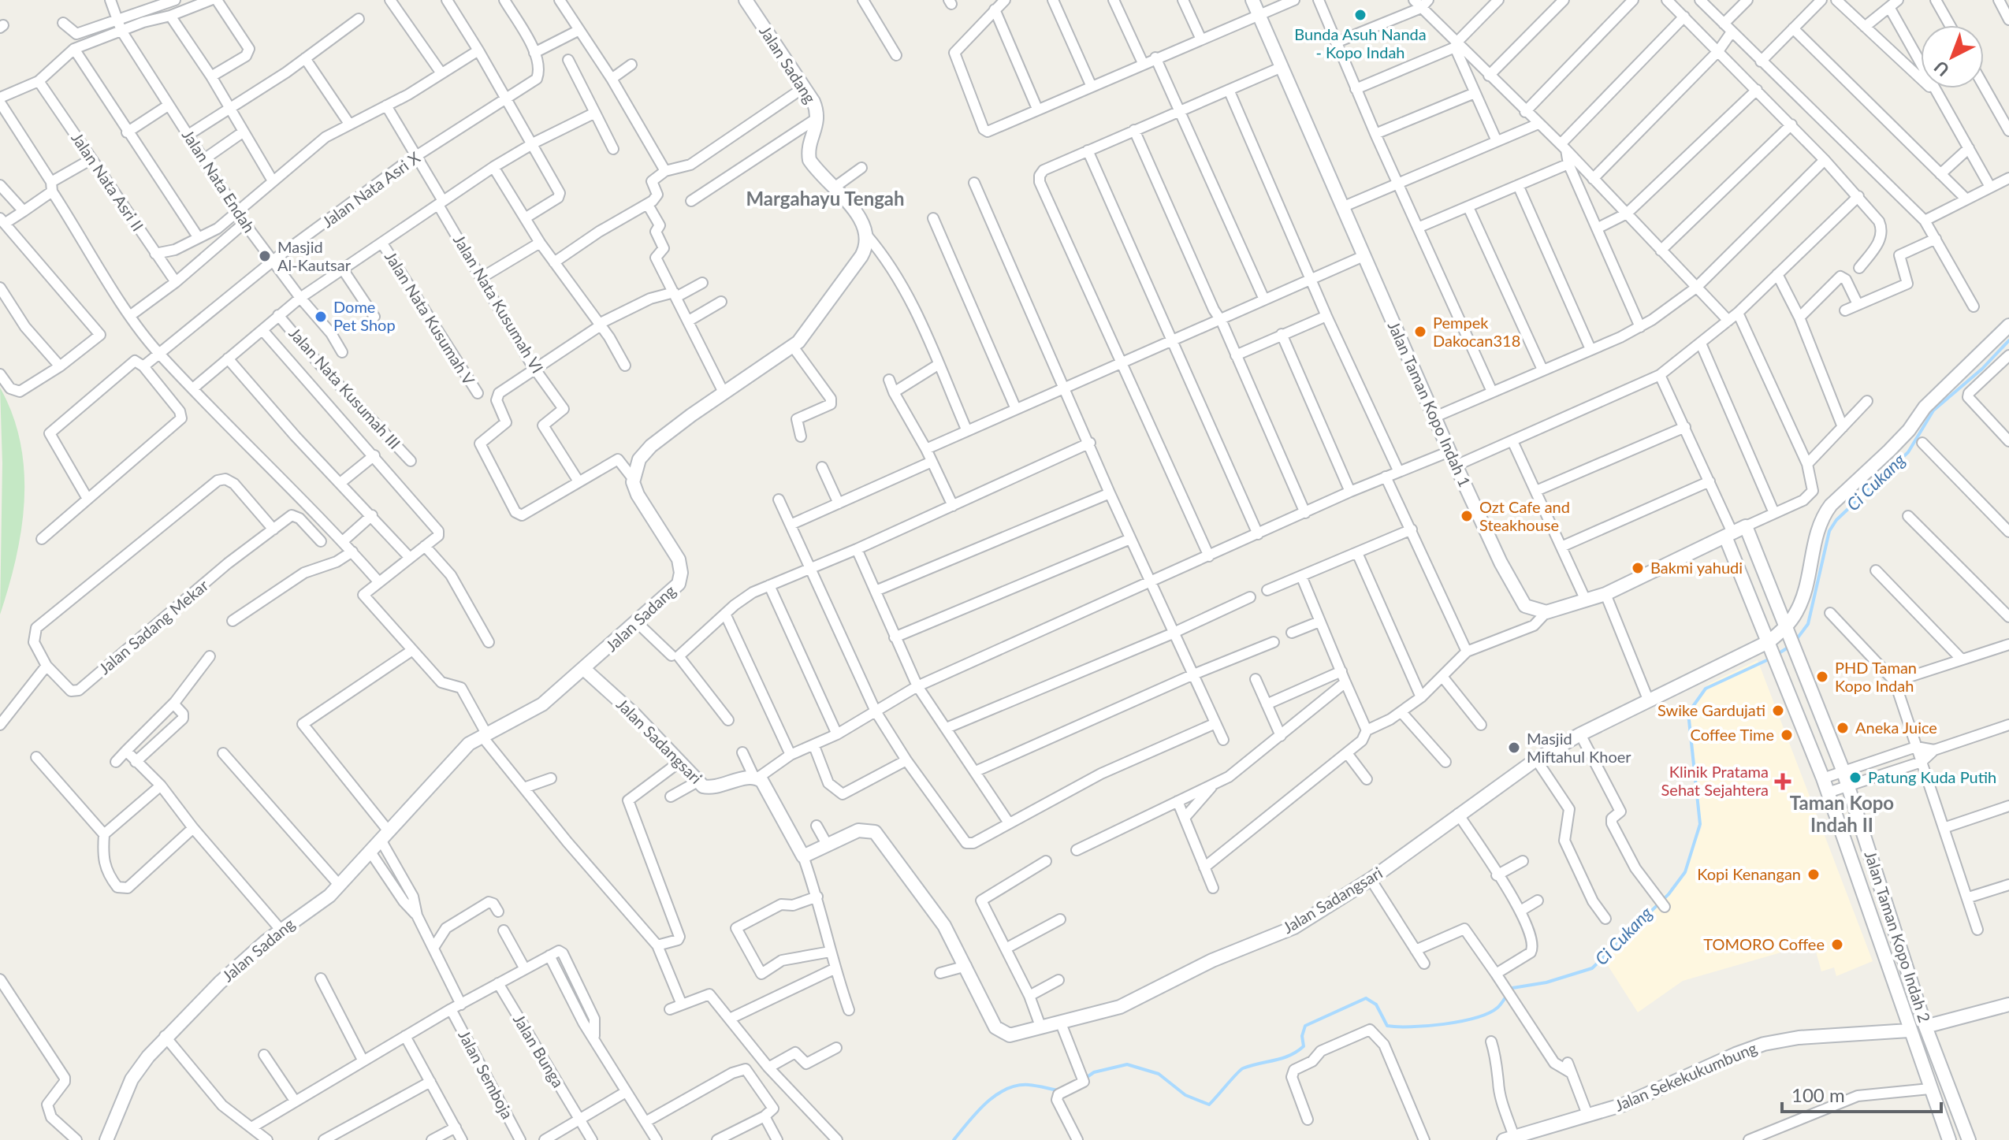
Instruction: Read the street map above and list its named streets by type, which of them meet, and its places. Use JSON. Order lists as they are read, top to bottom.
{
  "streets": {
    "street": [
      "Jalan Sadang",
      "Jalan Nata Endah",
      "Jalan Nata Asri II",
      "Jalan Nata Asri X",
      "Jalan Nata Kusumah VI",
      "Jalan Nata Kusumah V",
      "Jalan Nata Kusumah III",
      "Jalan Taman Kopo Indah 1",
      "Jalan Sadang Mekar",
      "Jalan Sadangsari",
      "Jalan Taman Kopo Indah 2",
      "Jalan Bunga",
      "Jalan Semboja",
      "Jalan Sekekukumbung"
    ]
  },
  "crossings": [
    ["Jalan Sadang", "Jalan Sadangsari"],
    ["Jalan Nata Endah", "Jalan Nata Asri X"],
    ["Jalan Nata Asri X", "Jalan Nata Kusumah VI"],
    ["Jalan Sadangsari", "Jalan Taman Kopo Indah 2"],
    ["Jalan Taman Kopo Indah 2", "Jalan Sekekukumbung"]
  ],
  "districts": ["Margahayu Tengah", "Taman Kopo Indah II"],
  "water": ["Ci Cukang"],
  "places": {
    "other": [
      "Bunda Asuh Nanda - Kopo Indah",
      "Masjid Al-Kautsar",
      "Dome Pet Shop",
      "Pempek Dakocan318",
      "Ozt Cafe and Steakhouse",
      "Bakmi yahudi",
      "PHD Taman Kopo Indah",
      "Swike Gardujati",
      "Aneka Juice",
      "Coffee Time",
      "Masjid Miftahul Khoer",
      "Patung Kuda Putih",
      "Kopi Kenangan",
      "TOMORO Coffee"
    ],
    "health": ["Klinik Pratama Sehat Sejahtera"]
  },
  "scale_bar": "100 m",
  "north": "bottom left"
}
